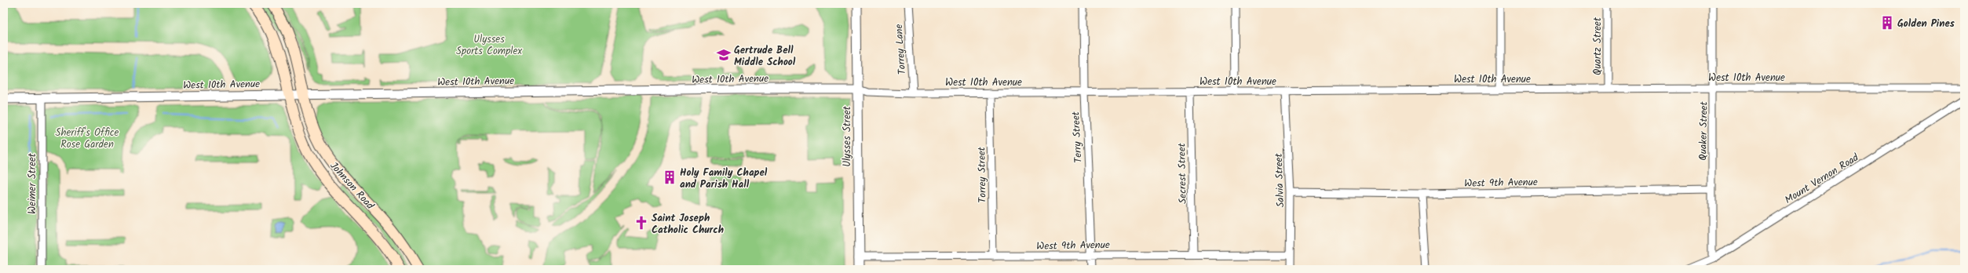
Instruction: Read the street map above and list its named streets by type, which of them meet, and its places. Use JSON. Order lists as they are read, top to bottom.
{
  "streets": {
    "main road": ["Johnson Road"],
    "street": [
      "Quartz Street",
      "Torrey Lane",
      "West 10th Avenue",
      "Quaker Street",
      "Ulysses Street",
      "Terry Street",
      "Secrest Street",
      "Torrey Street",
      "Mount Vernon Road",
      "Salvia Street",
      "West 9th Avenue",
      "Weimer Street"
    ]
  },
  "crossings": [
    ["Quartz Street", "West 10th Avenue"],
    ["Torrey Lane", "West 10th Avenue"],
    ["West 10th Avenue", "Quaker Street"],
    ["West 10th Avenue", "Ulysses Street"],
    ["West 10th Avenue", "Terry Street"],
    ["West 10th Avenue", "Secrest Street"],
    ["West 10th Avenue", "Torrey Street"],
    ["West 10th Avenue", "Salvia Street"],
    ["West 10th Avenue", "Weimer Street"],
    ["West 10th Avenue", "Johnson Road"],
    ["Quaker Street", "Mount Vernon Road"],
    ["Quaker Street", "West 9th Avenue"],
    ["Ulysses Street", "West 9th Avenue"],
    ["Terry Street", "West 9th Avenue"],
    ["Secrest Street", "West 9th Avenue"],
    ["Torrey Street", "West 9th Avenue"],
    ["Salvia Street", "West 9th Avenue"]
  ],
  "parks": ["Ulysses Sports Complex", "Sheriff's Office Rose Garden"],
  "places": {
    "building": ["Golden Pines", "Holy Family Chapel and Parish Hall"],
    "school or university": ["Gertrude Bell Middle School"],
    "church": ["Saint Joseph Catholic Church"]
  }
}
